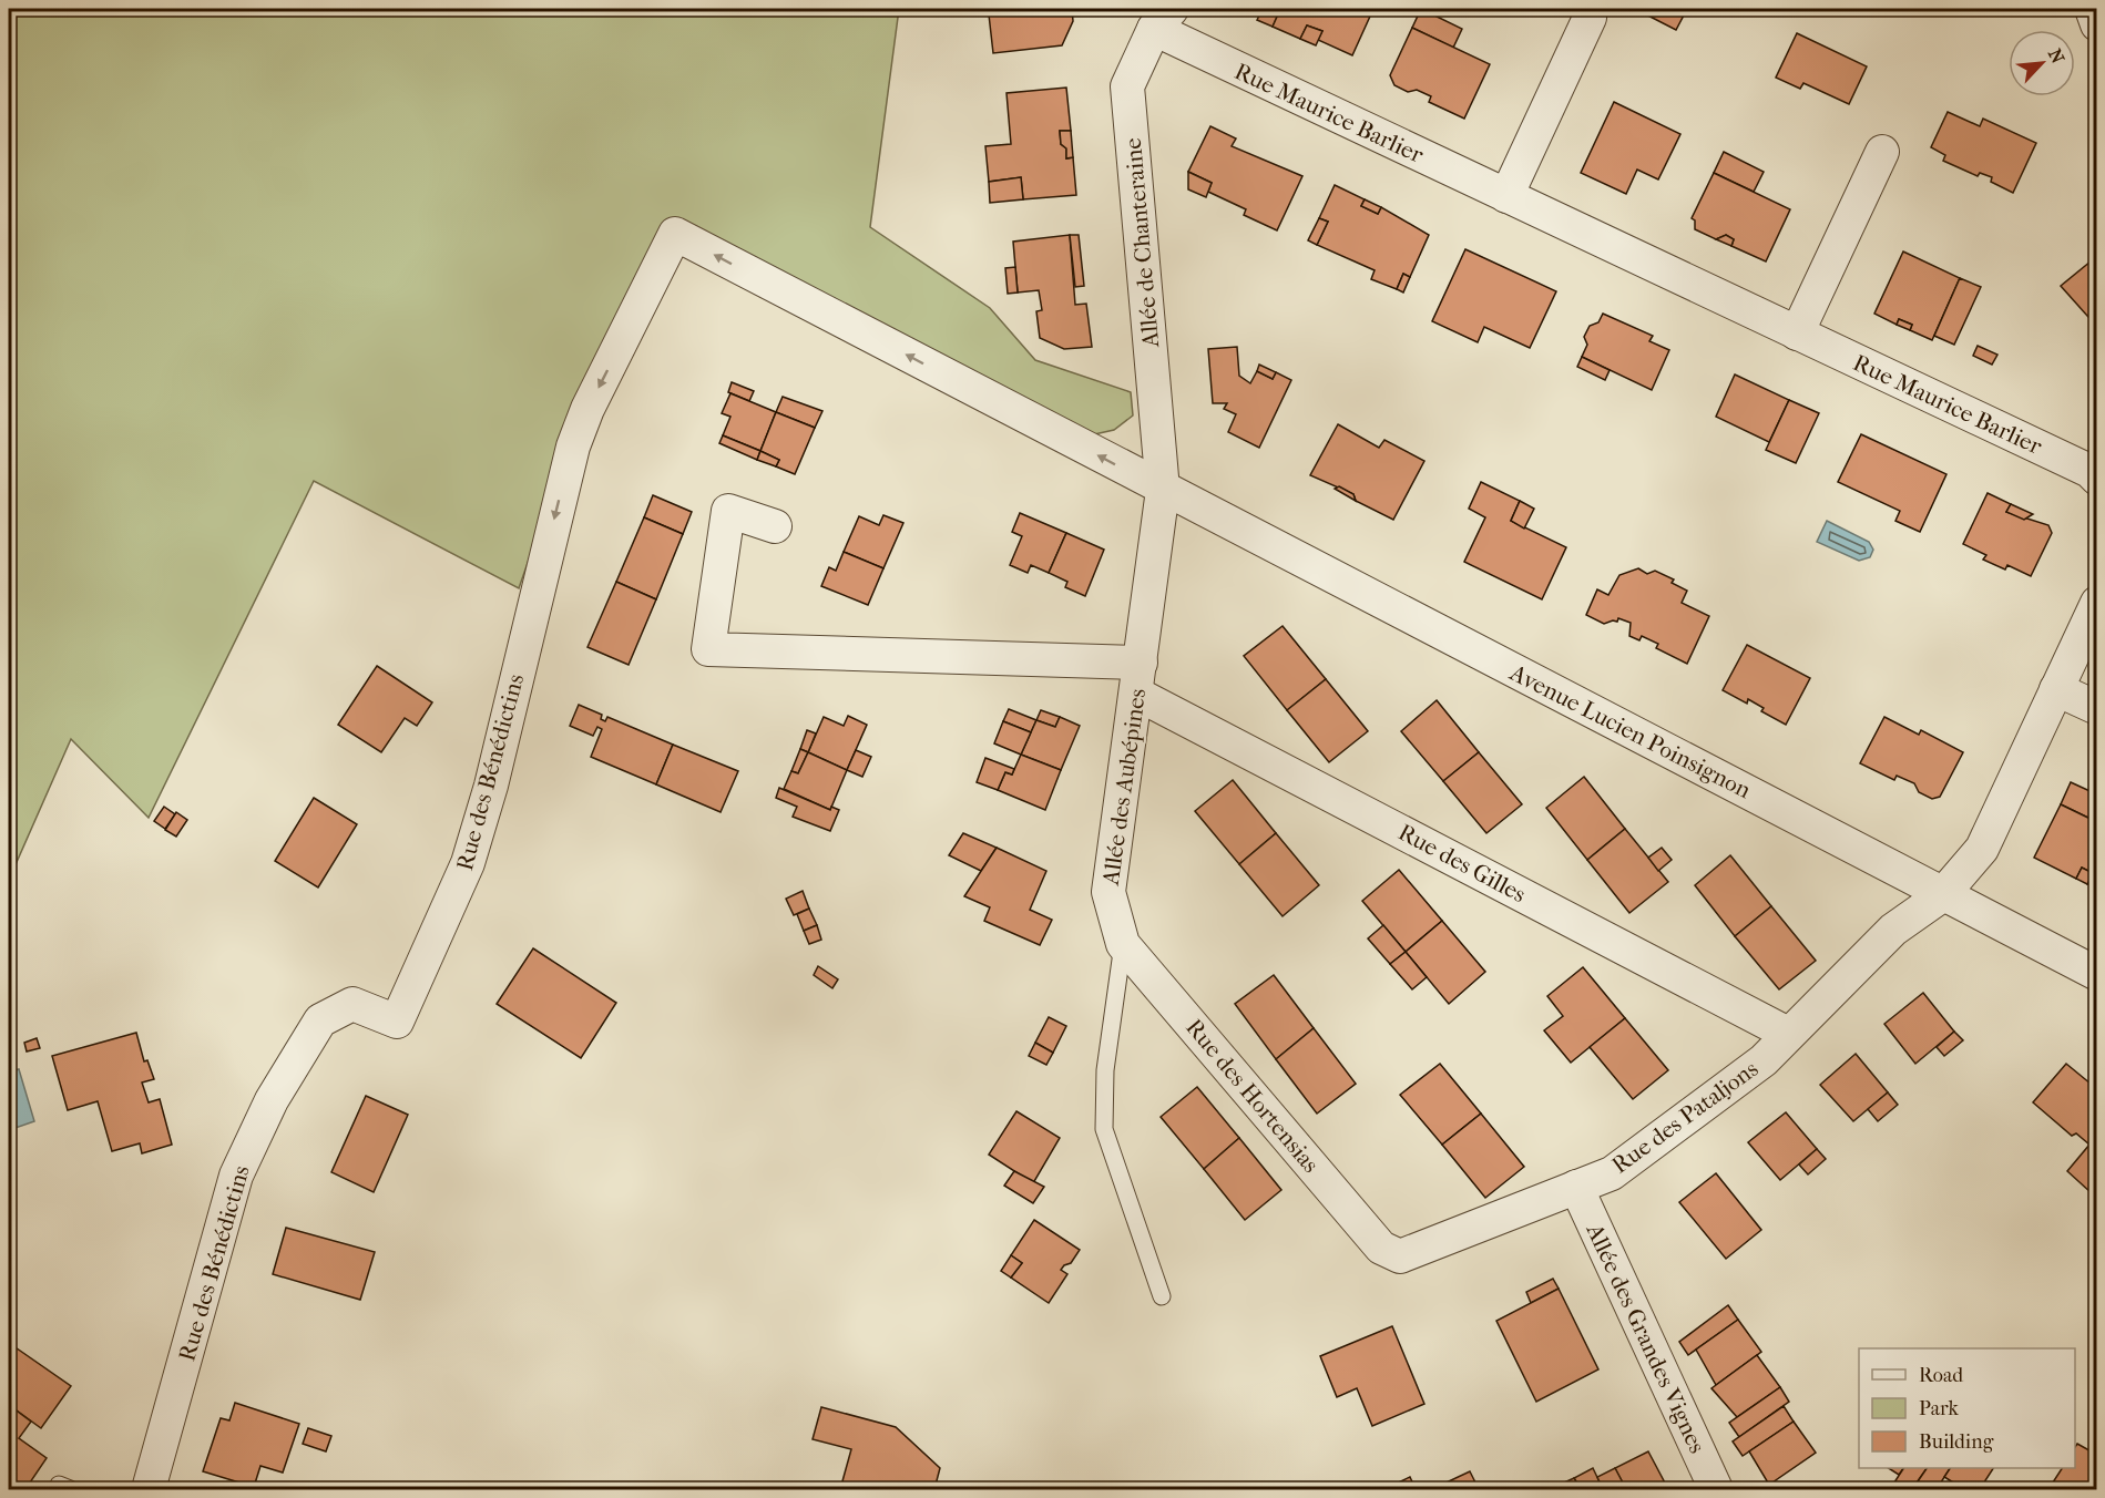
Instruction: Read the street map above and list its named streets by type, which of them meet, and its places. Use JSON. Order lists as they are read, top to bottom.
{
  "streets": {
    "street": [
      "Rue Maurice Barlier",
      "Allée de Chanteraine",
      "Avenue Lucien Poinsignon",
      "Rue des Bénédictins",
      "Allée des Aubépines",
      "Rue des Gilles",
      "Rue des Hortensias",
      "Rue des Pataljons",
      "Allée des Grandes Vignes"
    ]
  },
  "crossings": [
    ["Rue Maurice Barlier", "Allée de Chanteraine"],
    ["Allée de Chanteraine", "Avenue Lucien Poinsignon"],
    ["Allée de Chanteraine", "Rue des Bénédictins"],
    ["Allée de Chanteraine", "Allée des Aubépines"],
    ["Avenue Lucien Poinsignon", "Rue des Bénédictins"],
    ["Avenue Lucien Poinsignon", "Allée des Aubépines"],
    ["Avenue Lucien Poinsignon", "Rue des Pataljons"],
    ["Rue des Bénédictins", "Allée des Aubépines"],
    ["Allée des Aubépines", "Rue des Gilles"],
    ["Allée des Aubépines", "Rue des Hortensias"],
    ["Rue des Gilles", "Rue des Pataljons"],
    ["Rue des Hortensias", "Rue des Pataljons"],
    ["Rue des Pataljons", "Allée des Grandes Vignes"]
  ],
  "legend": ["Road", "Park", "Building"],
  "north": "top right"
}
